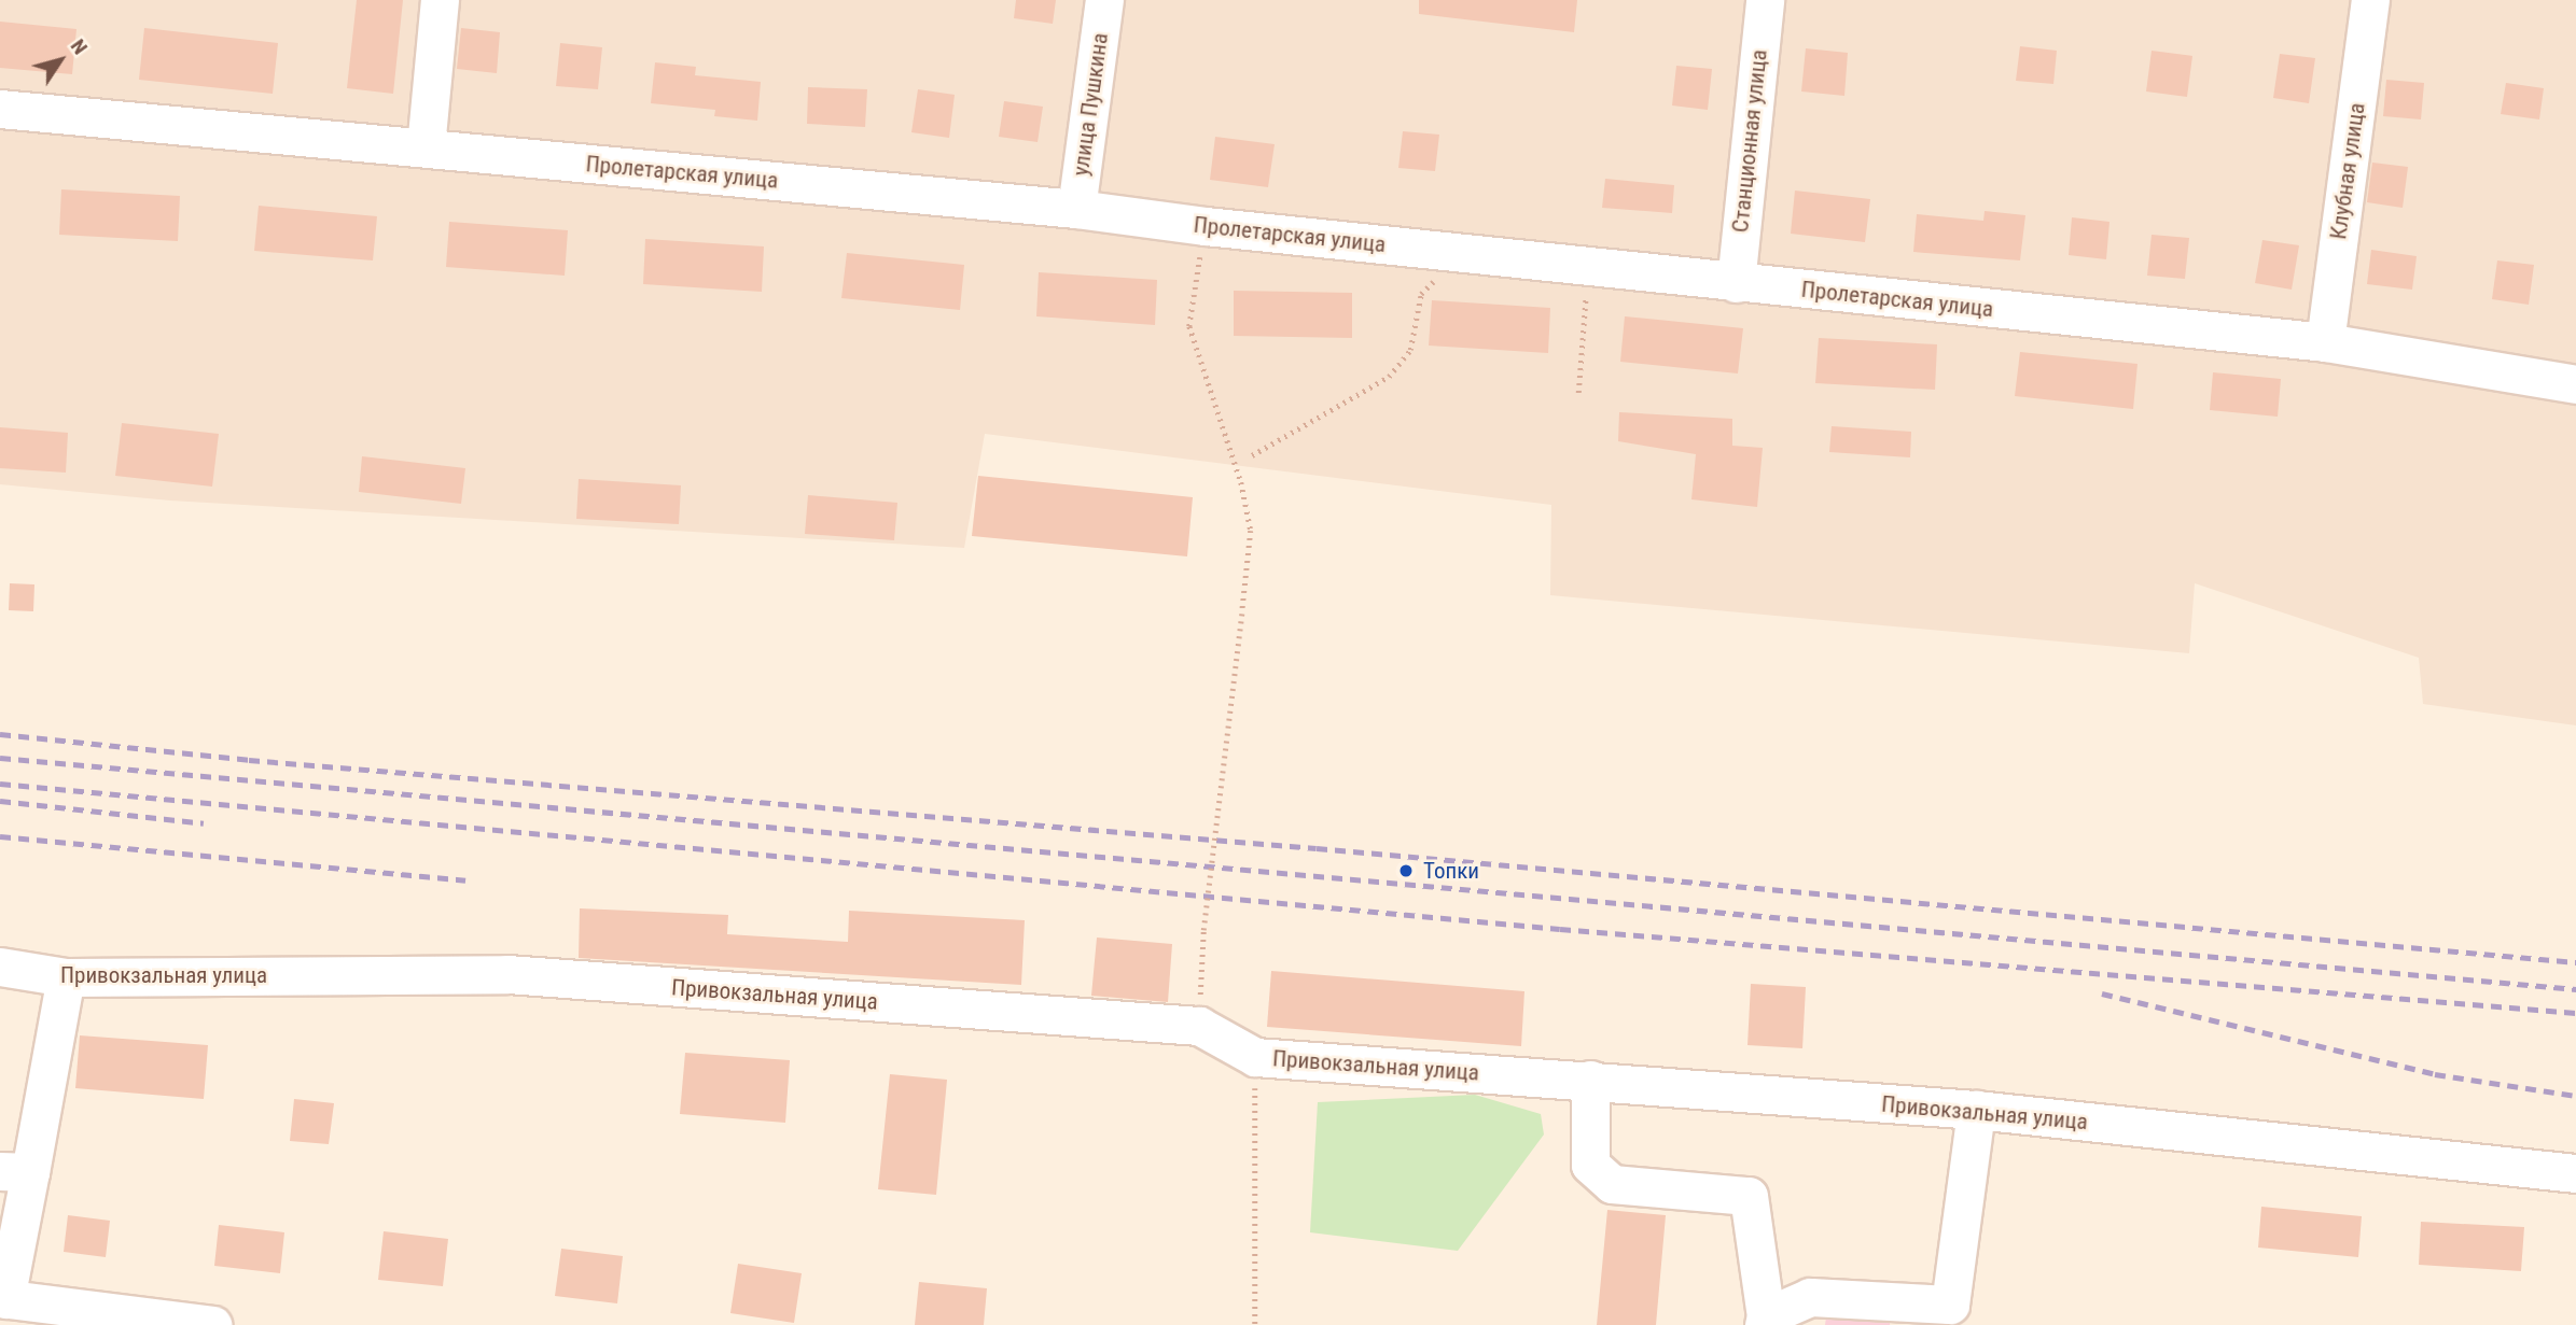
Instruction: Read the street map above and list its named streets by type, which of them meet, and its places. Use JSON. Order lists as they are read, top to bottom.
{
  "streets": {
    "street": [
      "улица Пушкина",
      "Станционная улица",
      "Клубная улица",
      "Пролетарская улица",
      "Привокзальная улица"
    ]
  },
  "crossings": [
    ["улица Пушкина", "Пролетарская улица"],
    ["Станционная улица", "Пролетарская улица"],
    ["Клубная улица", "Пролетарская улица"]
  ],
  "places": ["Топки"],
  "north": "top right"
}
